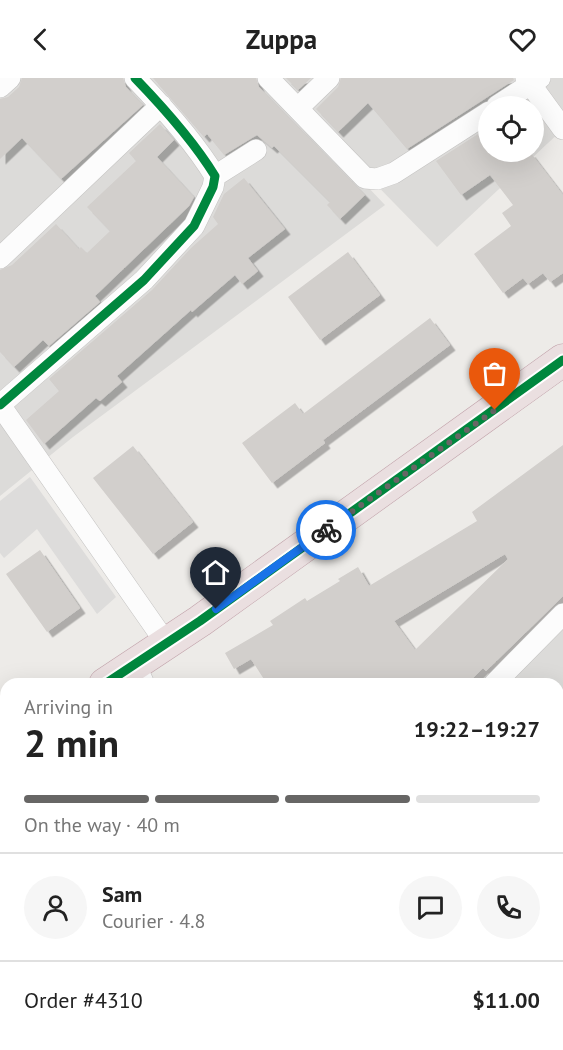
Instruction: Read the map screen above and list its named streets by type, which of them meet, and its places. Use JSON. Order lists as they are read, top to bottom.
{
  "page": {
    "header": "Zuppa",
    "heading": ["2 min", "Arriving in", "19:22–19:27"],
    "panel": [
      "Sam",
      "Courier · 4.8",
      "Order #4310",
      "$11.00"
    ],
    "bar": "On the way · 40 m"
  }
}
